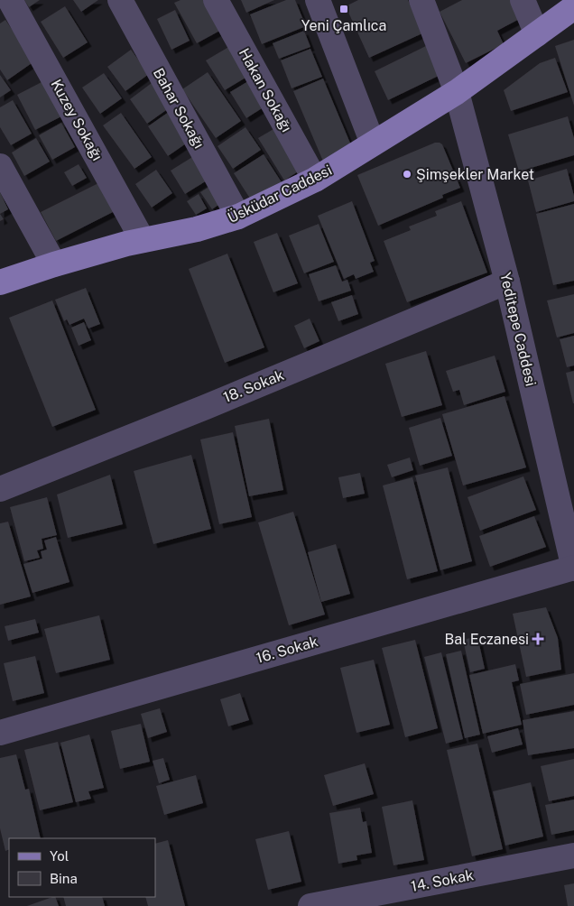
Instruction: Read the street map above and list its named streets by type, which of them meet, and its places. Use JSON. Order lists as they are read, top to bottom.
{
  "streets": {
    "main road": ["Üsküdar Caddesi"],
    "street": [
      "Hakan Sokağı",
      "Bahar Sokağı",
      "Kuzey Sokağı",
      "Yeditepe Caddesi",
      "18. Sokak",
      "16. Sokak",
      "14. Sokak"
    ]
  },
  "crossings": [
    ["Hakan Sokağı", "Üsküdar Caddesi"],
    ["Bahar Sokağı", "Üsküdar Caddesi"],
    ["Kuzey Sokağı", "Üsküdar Caddesi"],
    ["Üsküdar Caddesi", "Yeditepe Caddesi"],
    ["Yeditepe Caddesi", "18. Sokak"],
    ["Yeditepe Caddesi", "16. Sokak"]
  ],
  "places": {
    "transit": ["Yeni Çamlıca"],
    "other": ["Şimşekler Market"],
    "health": ["Bal Eczanesi"]
  },
  "legend": ["Yol", "Bina"]
}
